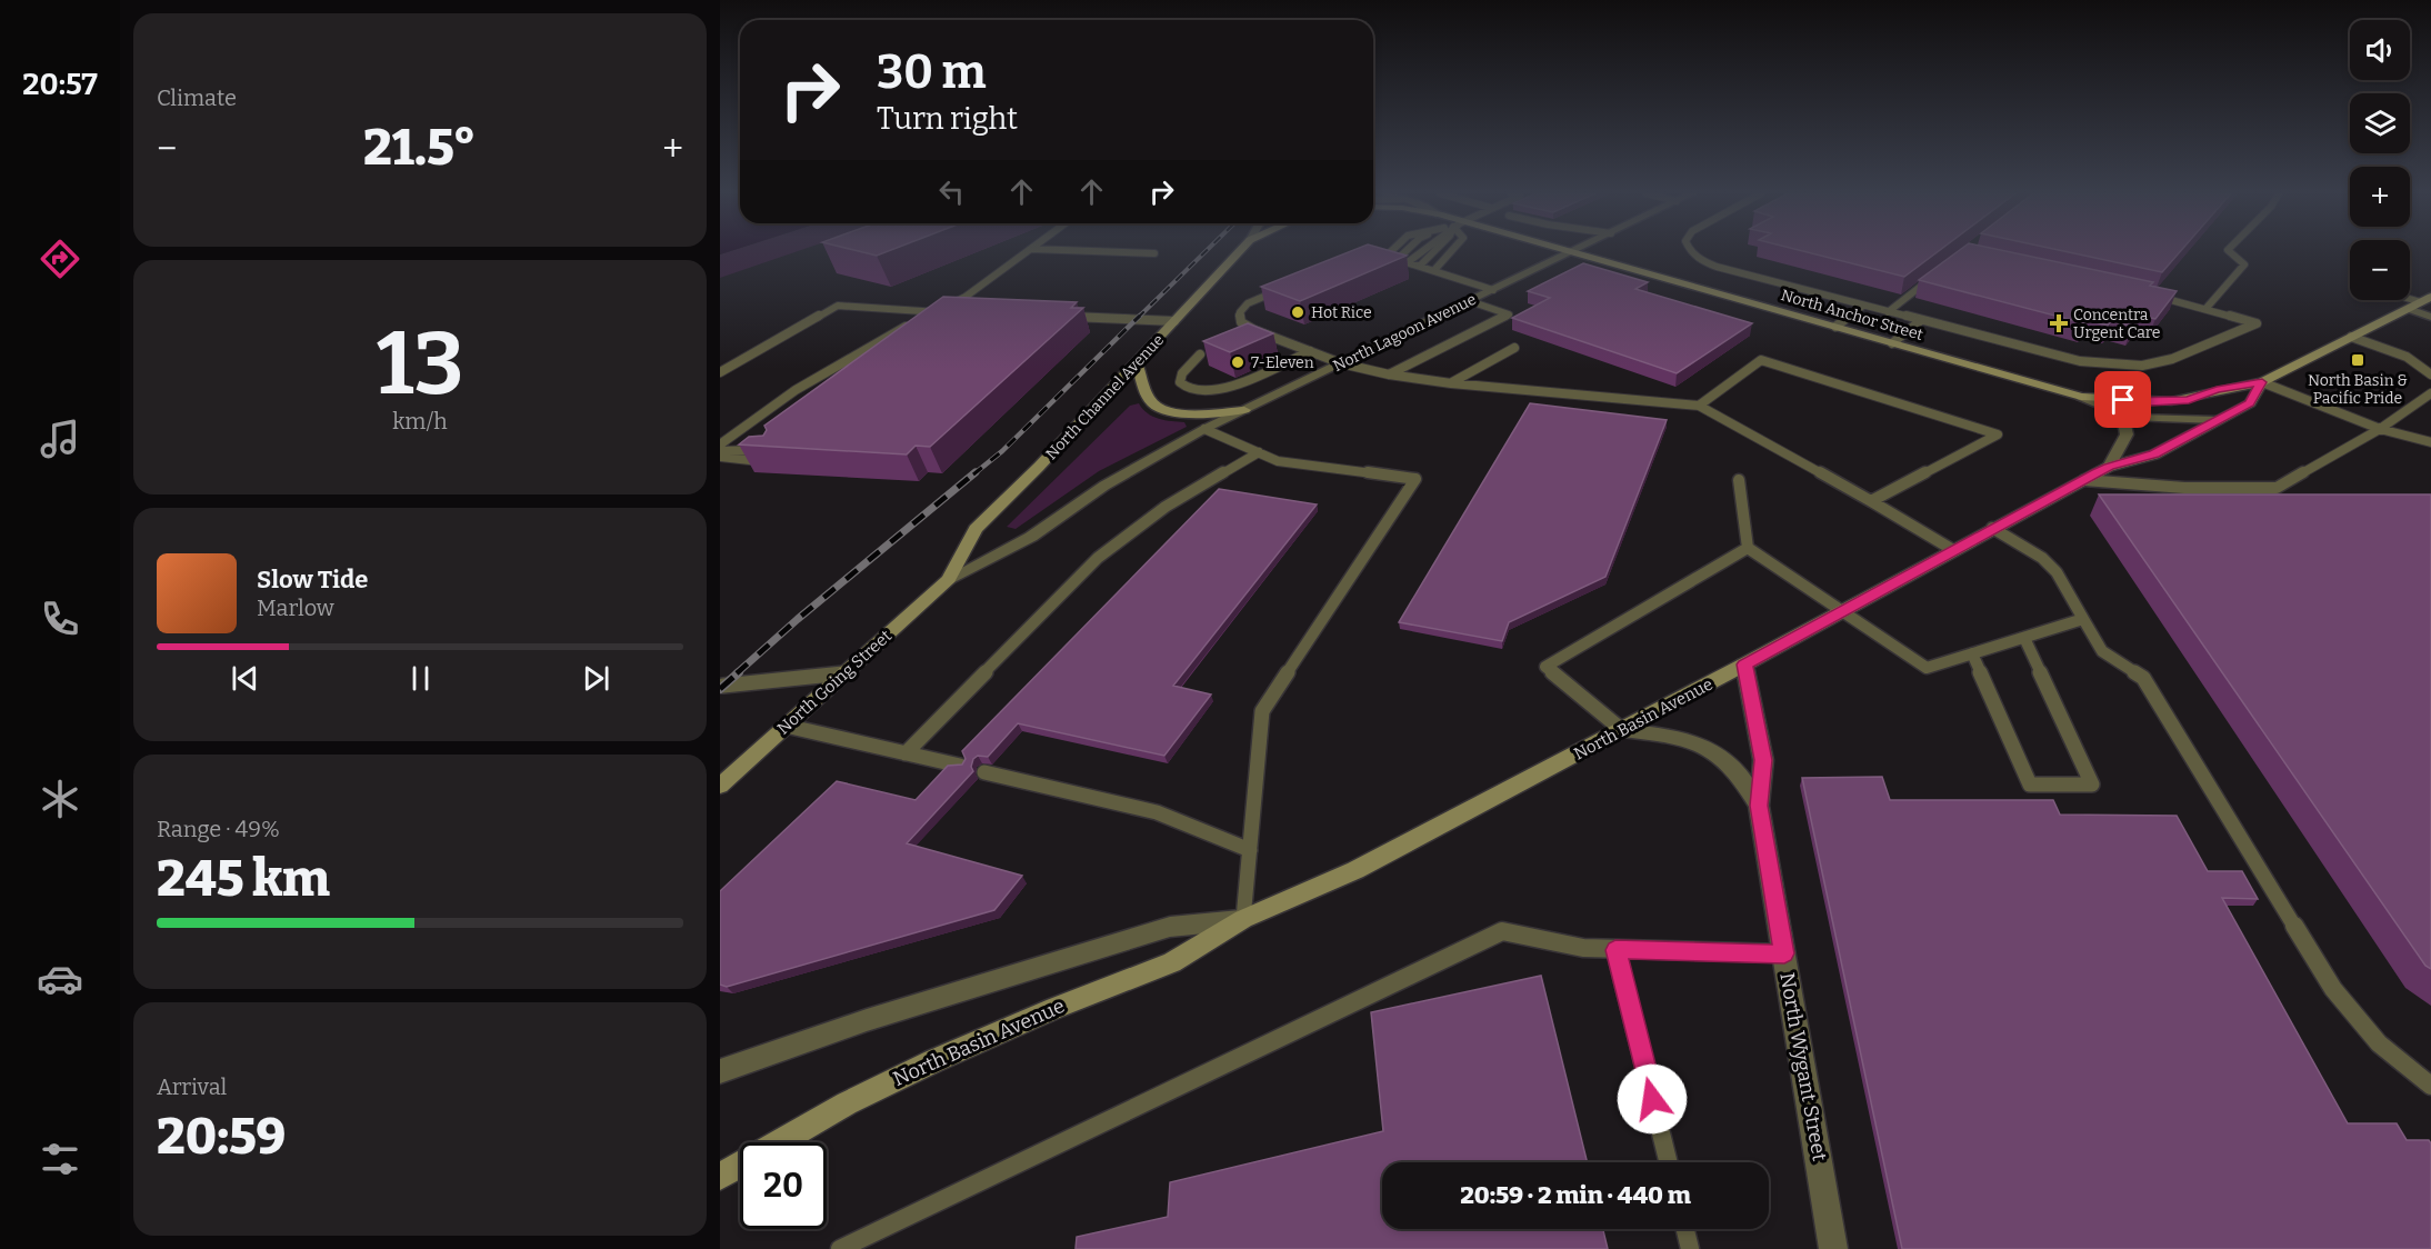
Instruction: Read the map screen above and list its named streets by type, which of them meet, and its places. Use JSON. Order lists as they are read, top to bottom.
{
  "streets": {
    "main road": [
      "North Anchor Street",
      "North Channel Avenue",
      "North Going Street",
      "North Basin Avenue"
    ],
    "street": ["North Lagoon Avenue", "North Wygant Street"]
  },
  "crossings": [
    ["North Anchor Street", "North Basin Avenue"],
    ["North Lagoon Avenue", "North Channel Avenue"],
    ["North Lagoon Avenue", "North Going Street"],
    ["North Channel Avenue", "North Going Street"],
    ["North Basin Avenue", "North Wygant Street"]
  ],
  "places": {
    "other": ["Hot Rice", "7-Eleven"],
    "health": ["Concentra Urgent Care"],
    "transit": ["North Basin & Pacific Pride"]
  },
  "page": {
    "tabs": "20:57",
    "tile": [
      "Climate",
      ["13", "km/h"],
      ["Range · 49%", "245 km"],
      ["Arrival", "20:59"]
    ],
    "map_buttons": ["+", "−"],
    "turn": ["30 m", "Turn right"],
    "heat": ["−", "21.5°", "+"],
    "song": ["Slow Tide", "Marlow"],
    "limit": "20",
    "trip": "20:59 · 2 min · 440 m"
  }
}
